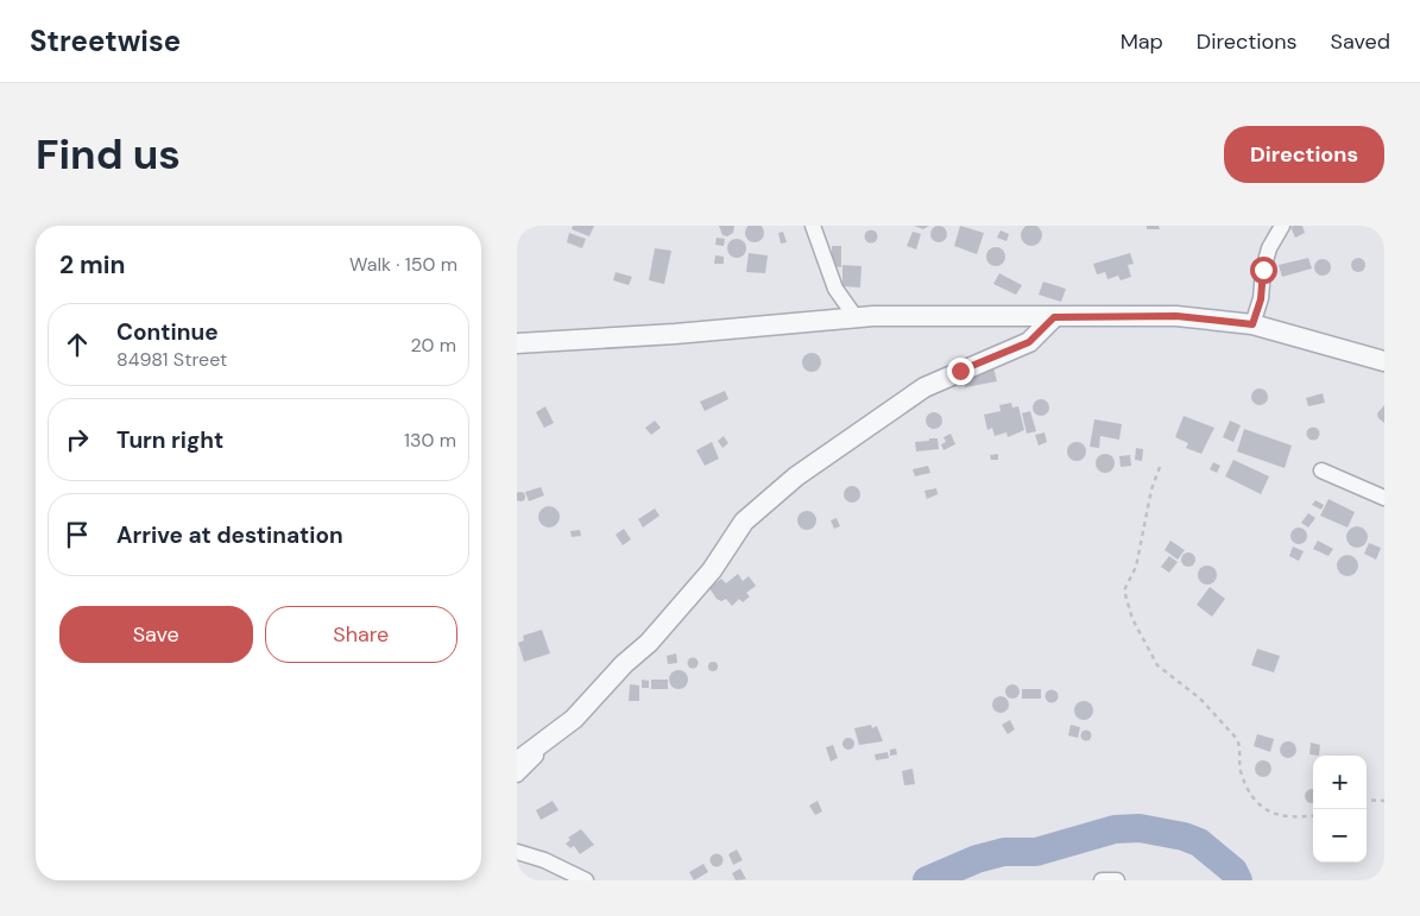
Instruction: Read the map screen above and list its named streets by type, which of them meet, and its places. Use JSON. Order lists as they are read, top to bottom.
{
  "page": {
    "header": "Streetwise",
    "nav": ["Map", "Directions", "Saved"],
    "buttons": [
      "Directions",
      ["Save", "Share"]
    ],
    "title": "Find us",
    "heading": ["2 min", "Walk · 150 m"],
    "list": [
      ["Continue", "84981 Street", "20 m"],
      ["Turn right", "130 m"],
      "Arrive at destination"
    ],
    "map_buttons": ["+", "−"]
  }
}
